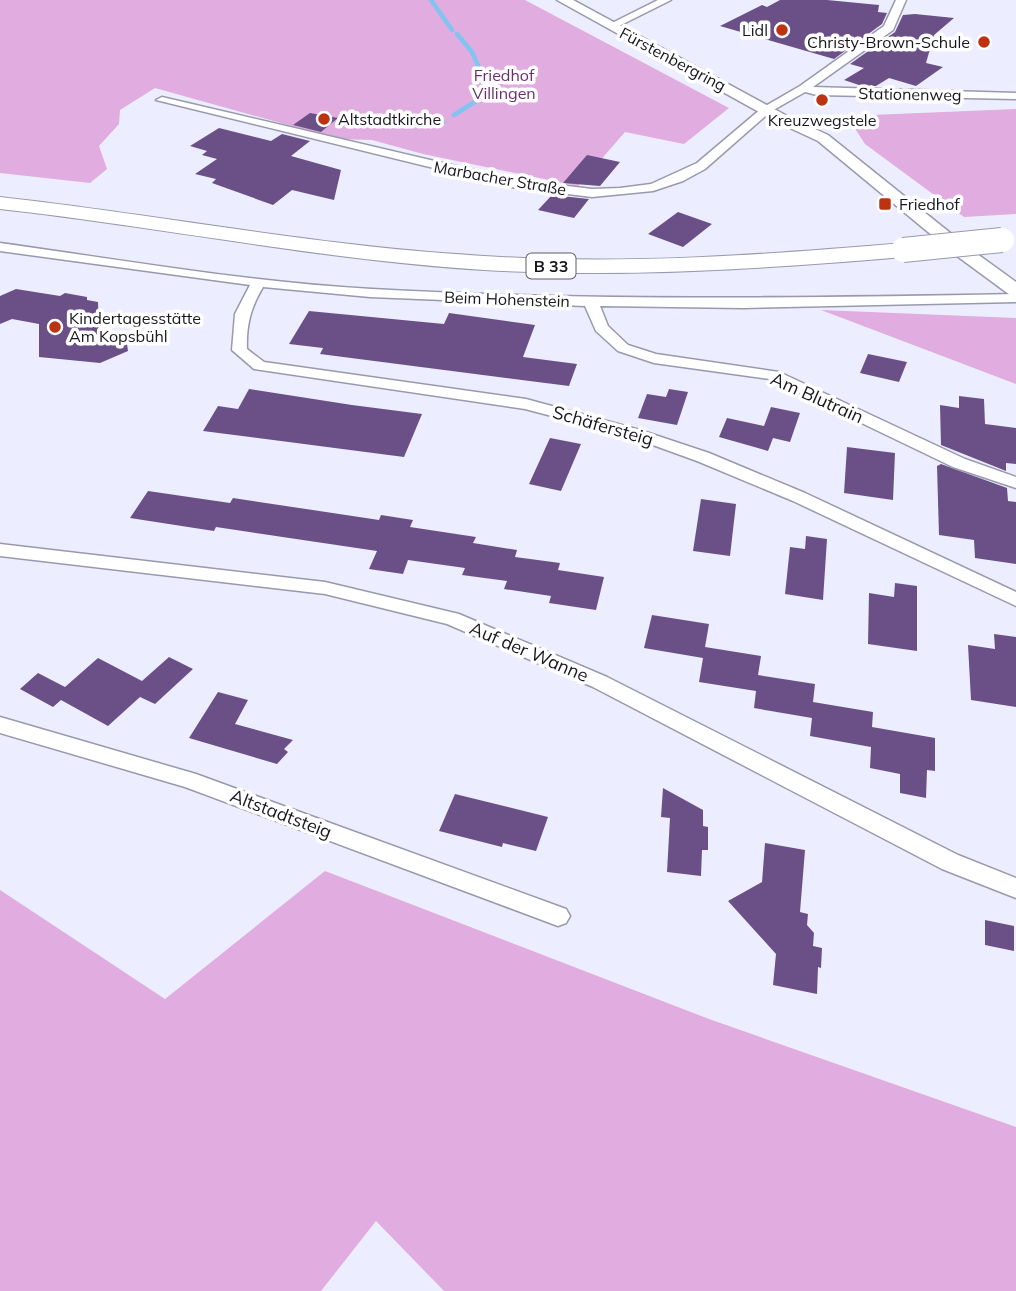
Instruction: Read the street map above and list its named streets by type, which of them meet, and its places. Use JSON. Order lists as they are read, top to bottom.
{
  "streets": {
    "main road": ["B 33"],
    "street": [
      "Fürstenbergring",
      "Stationenweg",
      "Marbacher Straße",
      "Beim Hohenstein",
      "Am Blutrain",
      "Schäfersteig",
      "Auf der Wanne",
      "Altstadtsteig"
    ]
  },
  "crossings": [
    ["Fürstenbergring", "Marbacher Straße"],
    ["Stationenweg", "Marbacher Straße"],
    ["Beim Hohenstein", "Am Blutrain"],
    ["Beim Hohenstein", "Schäfersteig"]
  ],
  "parks": ["Friedhof Villingen"],
  "places": {
    "other": [
      "Lidl",
      "Christy-Brown-Schule",
      "Kreuzwegstele",
      "Altstadtkirche",
      "Kindertagesstätte Am Kopsbühl"
    ],
    "transit": ["Friedhof"]
  }
}
